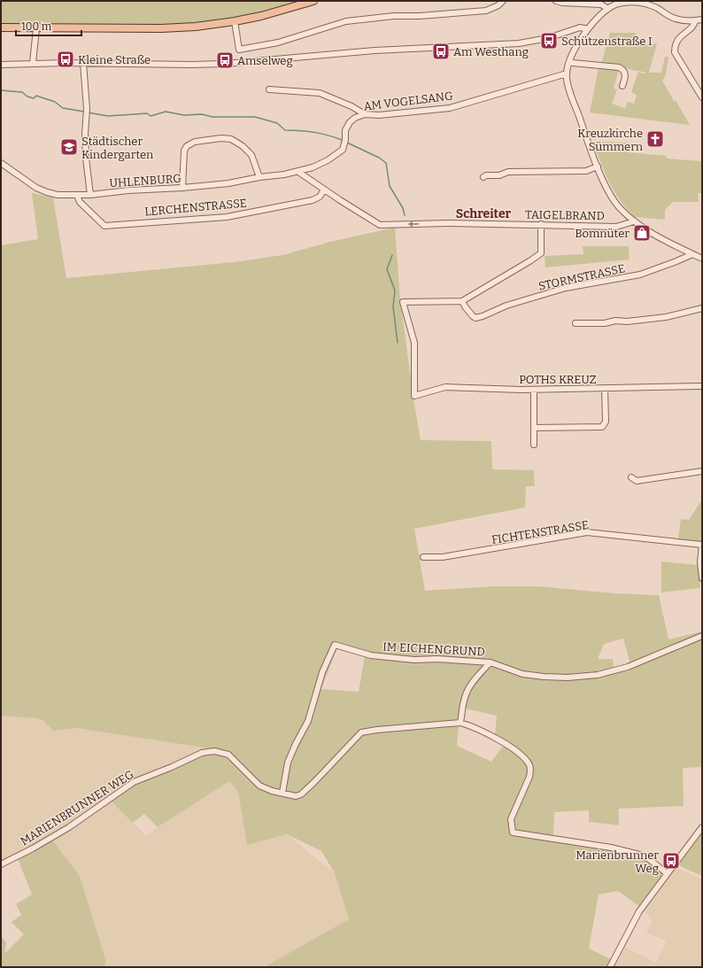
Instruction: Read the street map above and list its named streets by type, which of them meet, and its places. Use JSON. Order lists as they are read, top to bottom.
{
  "streets": {
    "street": [
      "AM VOGELSANG",
      "UHLENBURG",
      "LERCHENSTRASSE",
      "TAIGELBRAND",
      "STORMSTRASSE",
      "POTHS KREUZ",
      "FICHTENSTRASSE",
      "IM EICHENGRUND",
      "MARIENBRUNNER WEG"
    ]
  },
  "crossings": [
    ["AM VOGELSANG", "UHLENBURG"],
    ["AM VOGELSANG", "TAIGELBRAND"],
    ["UHLENBURG", "LERCHENSTRASSE"],
    ["UHLENBURG", "TAIGELBRAND"],
    ["LERCHENSTRASSE", "TAIGELBRAND"],
    ["STORMSTRASSE", "POTHS KREUZ"],
    ["IM EICHENGRUND", "MARIENBRUNNER WEG"]
  ],
  "one_way": ["TAIGELBRAND"],
  "districts": ["Schreiter"],
  "places": {
    "bus stop": [
      "Schützenstraße I",
      "Am Westhang",
      "Kleine Straße",
      "Amselweg",
      "Marienbrunner Weg"
    ],
    "church": ["Kreuzkirche Sümmern"],
    "school or university": ["Städtischer Kindergarten"],
    "shop": ["Bomnüter"]
  },
  "scale_bar": "100 m"
}
